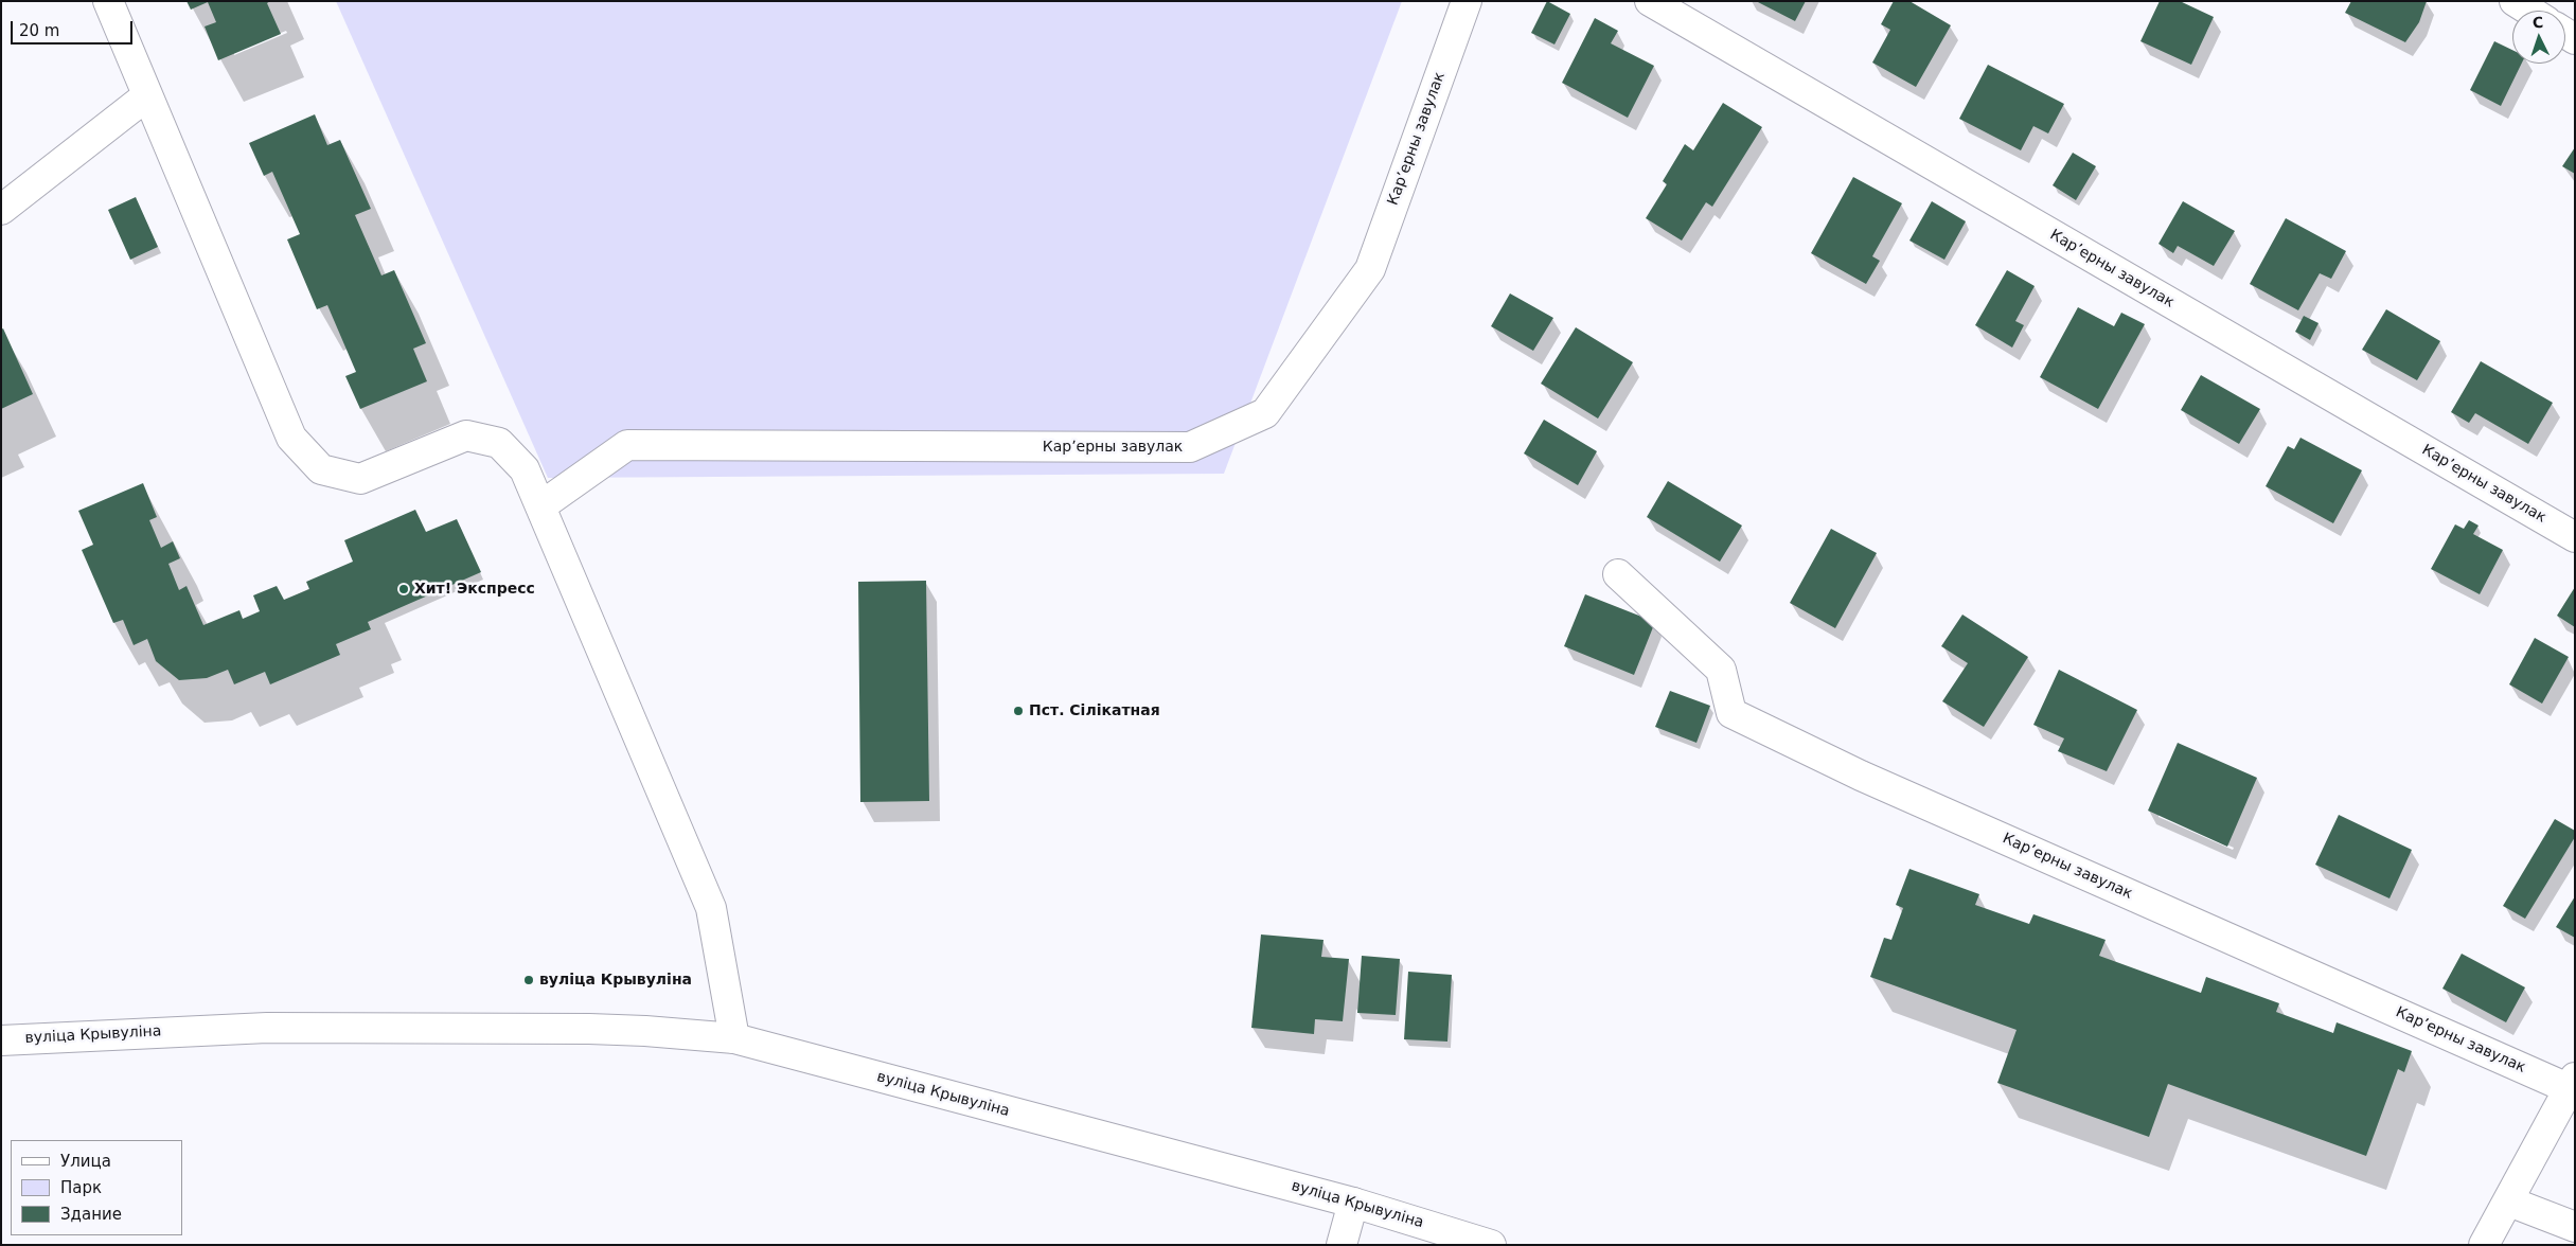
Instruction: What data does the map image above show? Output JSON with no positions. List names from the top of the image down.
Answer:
{
  "streets": {
    "street": ["Карʼерны завулак", "вуліца Крывуліна"]
  },
  "places": ["Хит! Экспресс", "Пст. Сілікатная", "вуліца Крывуліна"],
  "legend": ["Улица", "Парк", "Здание"],
  "scale_bar": "20 m",
  "north": "top"
}
